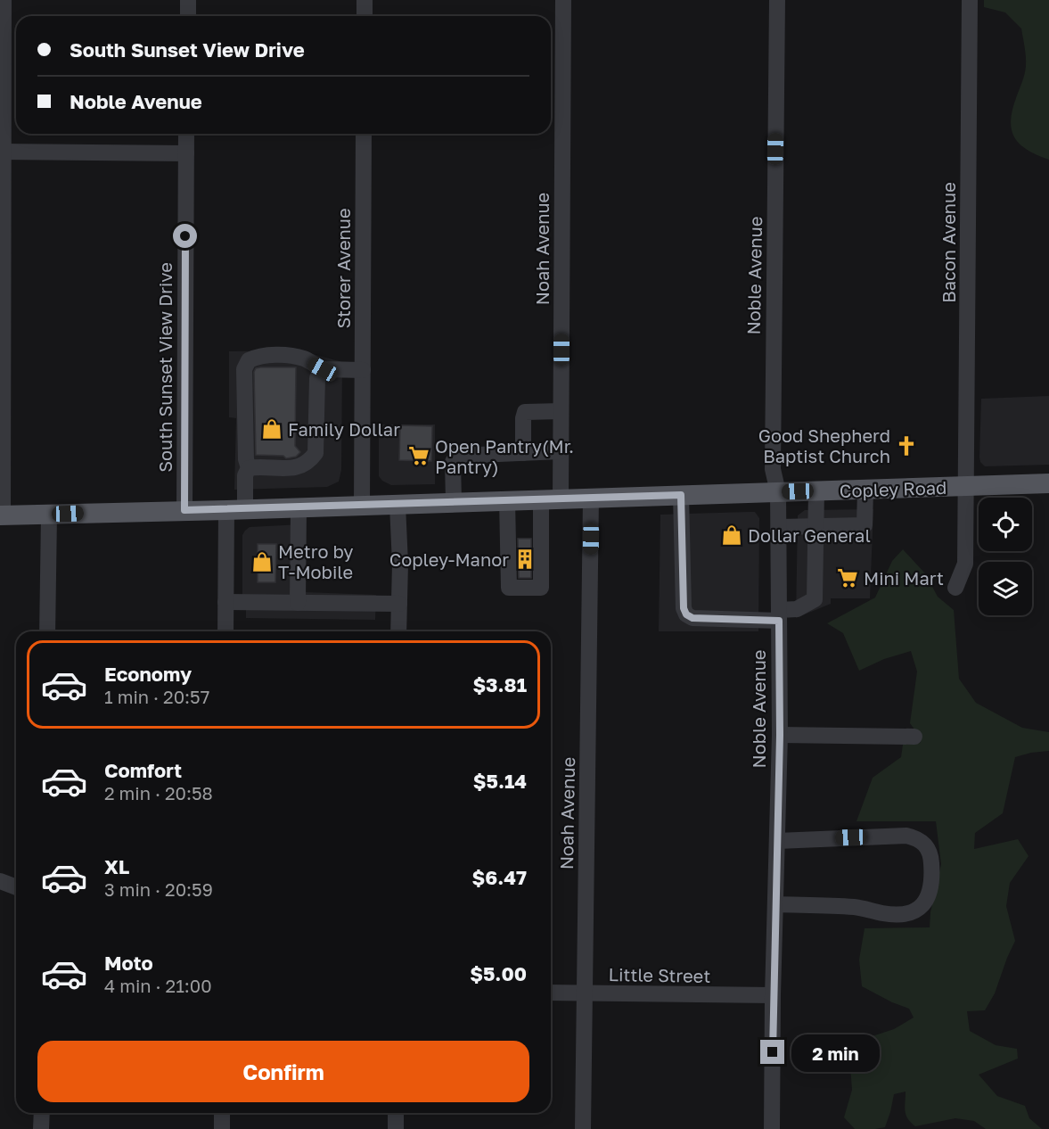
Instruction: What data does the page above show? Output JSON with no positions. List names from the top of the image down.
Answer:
{
  "streets": {
    "main road": ["Copley Road"],
    "street": [
      "Bacon Avenue",
      "Noah Avenue",
      "Storer Avenue",
      "Noble Avenue",
      "South Sunset View Drive",
      "Little Street"
    ]
  },
  "crossings": [
    ["Bacon Avenue", "Copley Road"],
    ["Noah Avenue", "Copley Road"],
    ["Noah Avenue", "Little Street"],
    ["Storer Avenue", "Copley Road"],
    ["Noble Avenue", "Copley Road"],
    ["Noble Avenue", "Little Street"],
    ["South Sunset View Drive", "Copley Road"]
  ],
  "places": {
    "shop": ["Family Dollar", "Dollar General", "Metro by T-Mobile"],
    "church": ["Good Shepherd Baptist Church"],
    "supermarket": ["Open Pantry(Mr. Pantry)", "Mini Mart"],
    "building": ["Copley-Manor"]
  },
  "page": {
    "banner": ["South Sunset View Drive", "Noble Avenue"],
    "list": [
      {
        "name": "Economy",
        "note": "1 min · 20:57",
        "value": "$3.81"
      },
      {
        "name": "Comfort",
        "note": "2 min · 20:58",
        "value": "$5.14"
      },
      {
        "name": "XL",
        "note": "3 min · 20:59",
        "value": "$6.47"
      },
      {
        "name": "Moto",
        "note": "4 min · 21:00",
        "value": "$5.00"
      }
    ],
    "buttons": "Confirm",
    "bubble": "2 min"
  }
}
